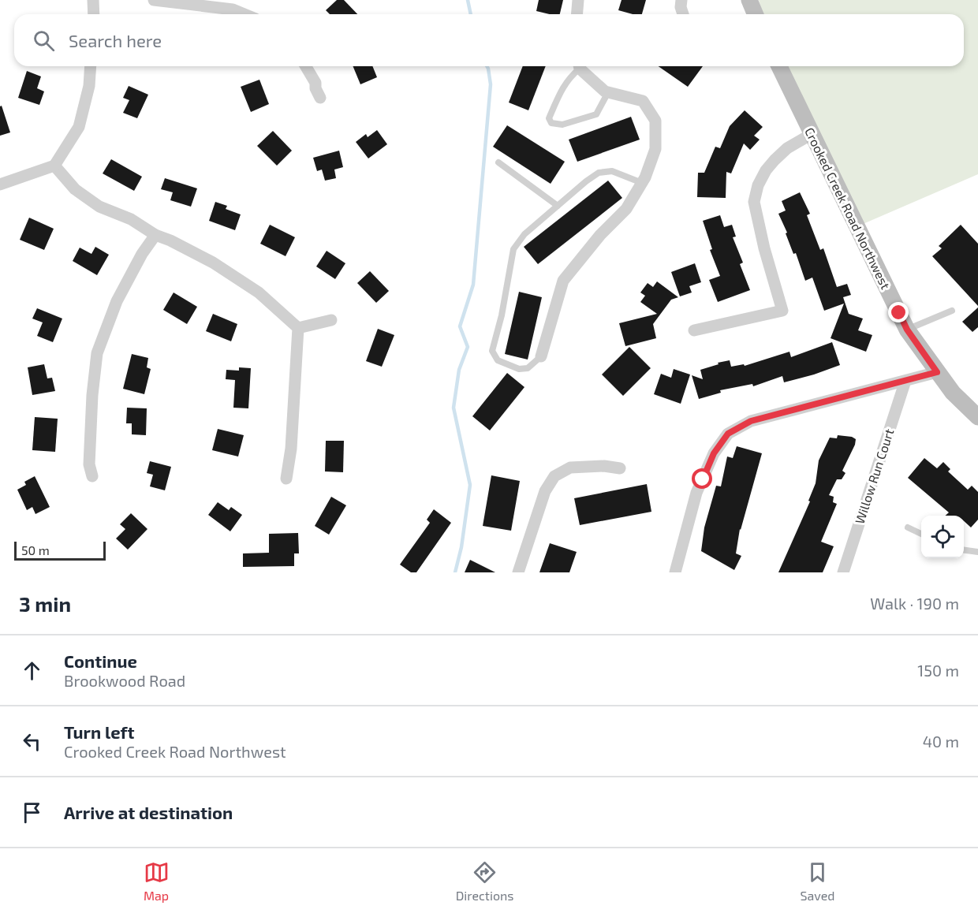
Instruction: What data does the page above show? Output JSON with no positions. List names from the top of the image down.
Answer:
{
  "streets": {
    "street": ["Crooked Creek Road Northwest", "Willow Run Court"]
  },
  "scale_bar": "50 m",
  "page": {
    "search": "Search here",
    "scale": "50 m",
    "heading": ["3 min", "Walk · 190 m"],
    "list": [
      ["Continue", "Brookwood Road", "150 m"],
      ["Turn left", "Crooked Creek Road Northwest", "40 m"],
      "Arrive at destination"
    ],
    "nav": ["Map", "Directions", "Saved"]
  }
}
